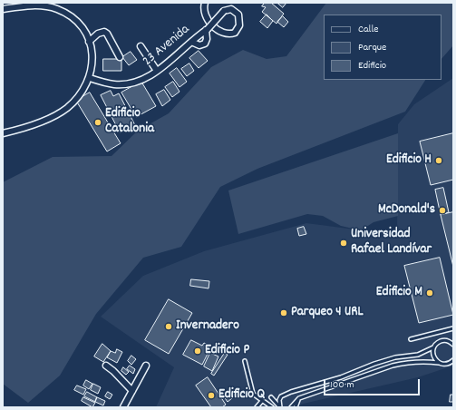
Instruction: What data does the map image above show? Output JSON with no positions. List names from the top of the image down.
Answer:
{
  "streets": {
    "street": ["23 Avenida"]
  },
  "places": [
    "Edificio Catalonia",
    "Edificio H",
    "McDonald's",
    "Universidad Rafael Landívar",
    "Edificio M",
    "Parqueo 4 URL",
    "Invernadero",
    "Edificio P",
    "Edificio Q"
  ],
  "legend": ["Calle", "Parque", "Edificio"],
  "scale_bar": "100 m"
}
